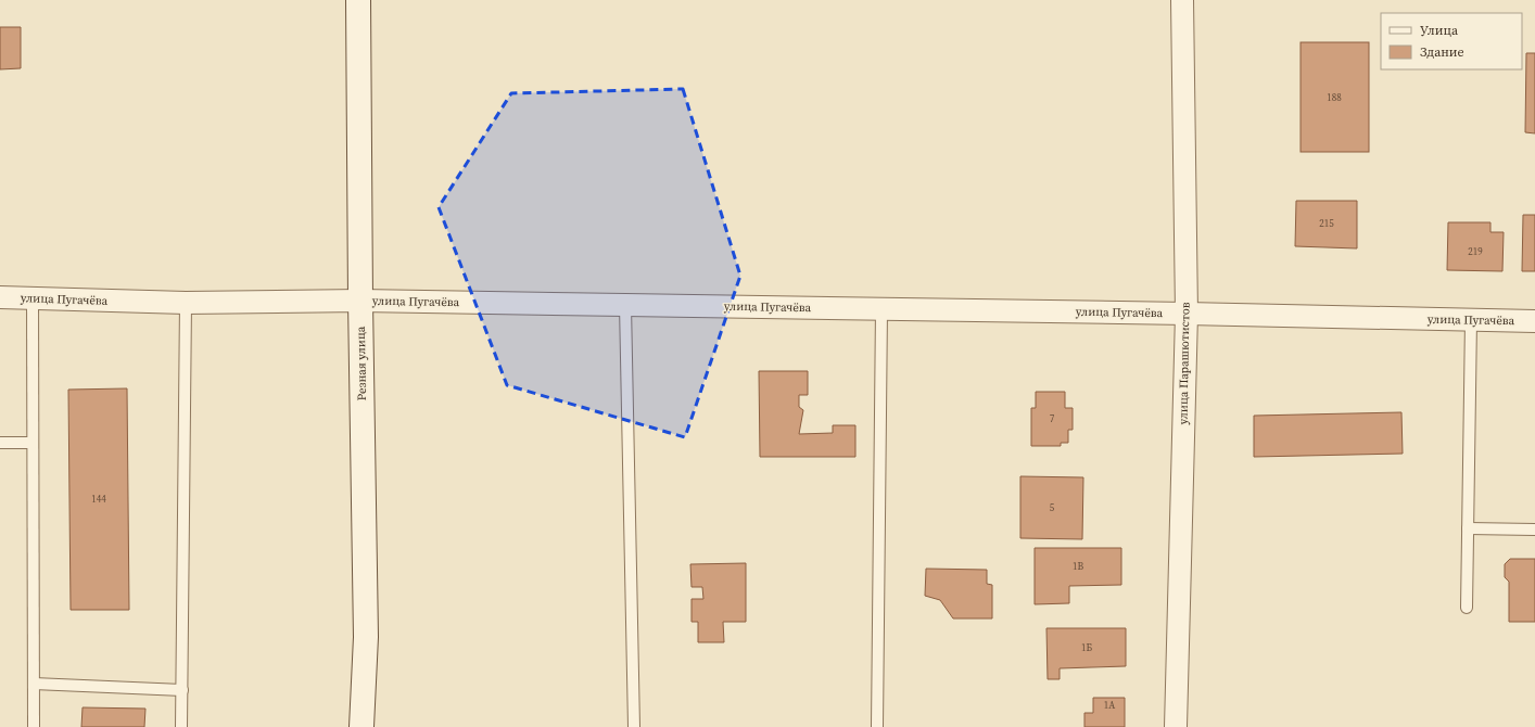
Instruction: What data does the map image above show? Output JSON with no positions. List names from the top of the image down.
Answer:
{
  "streets": {
    "street": ["улица Пугачёва", "Резная улица", "улица Парашютистов"]
  },
  "crossings": [
    ["улица Пугачёва", "Резная улица"],
    ["улица Пугачёва", "улица Парашютистов"]
  ],
  "house_numbers": [
    "188",
    "215",
    "219",
    "7",
    "144",
    "5",
    "1В",
    "1Б",
    "1А"
  ],
  "legend": ["Улица", "Здание"]
}
